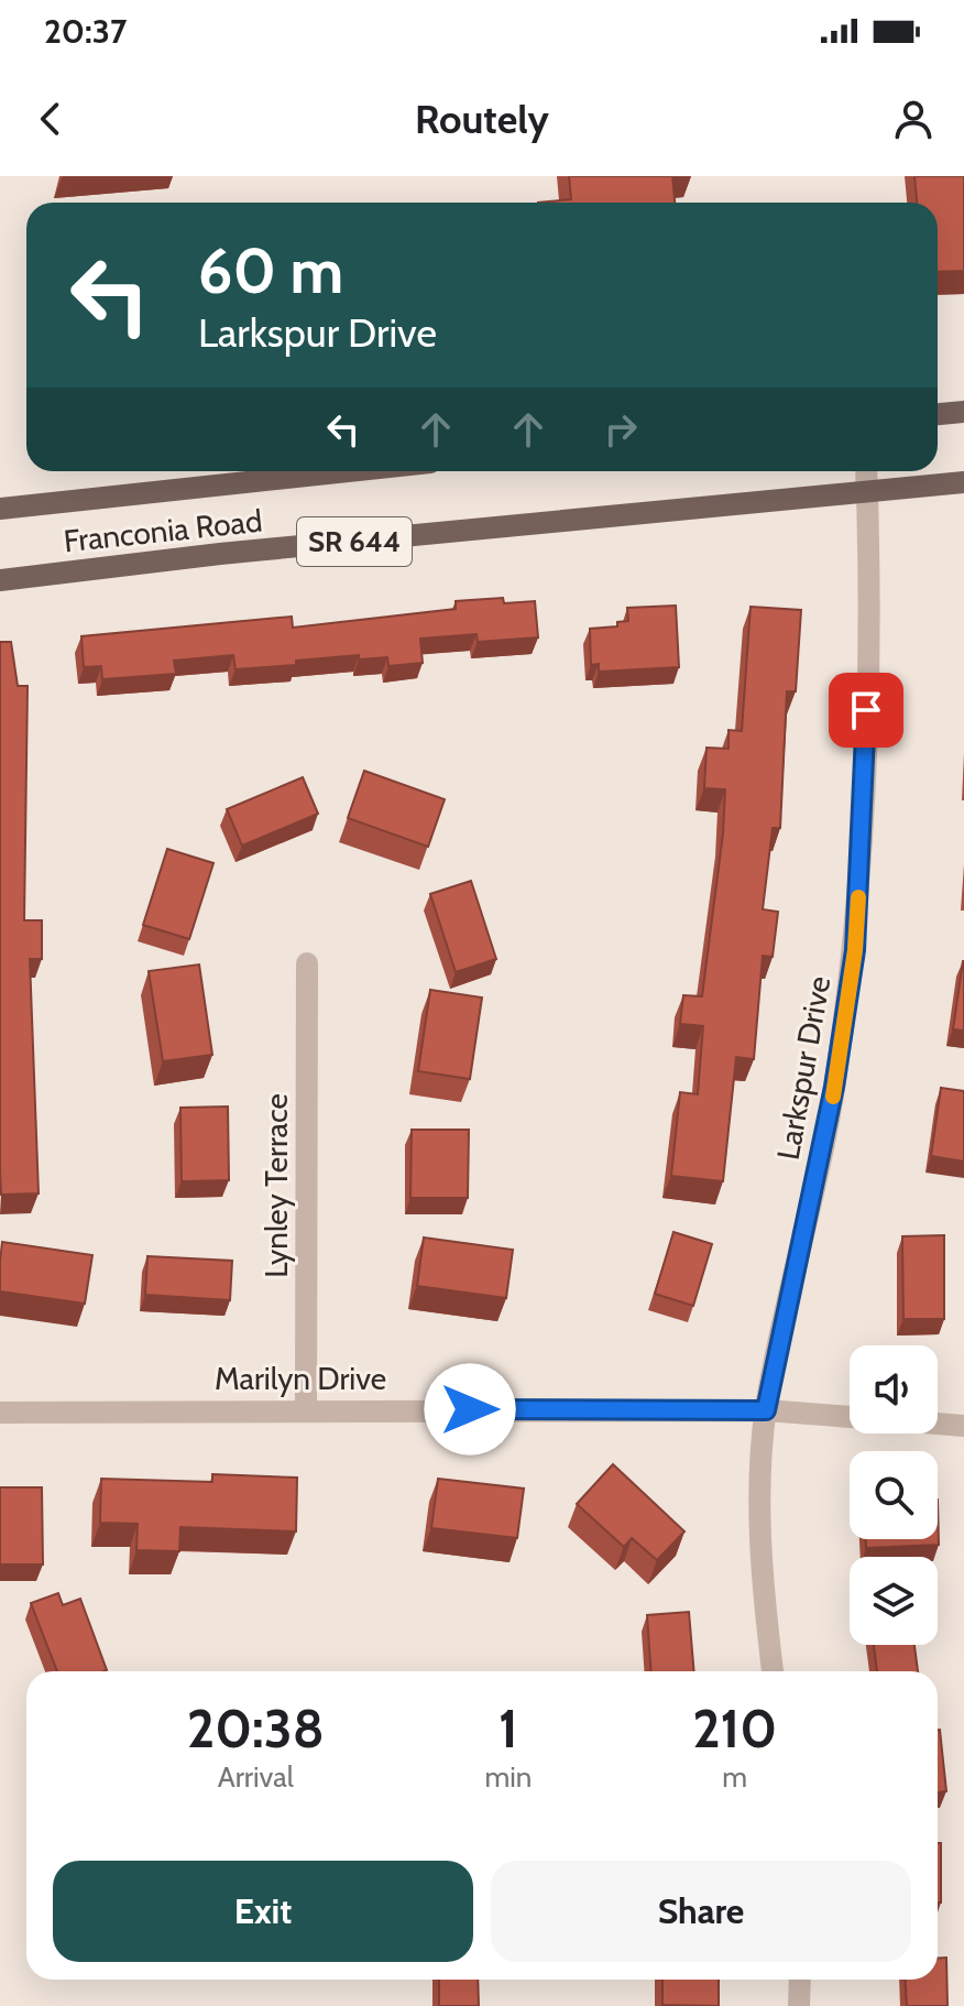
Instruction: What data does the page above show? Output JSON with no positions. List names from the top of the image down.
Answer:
{
  "streets": {
    "main road": ["Franconia Road", "SR 644"],
    "street": ["Larkspur Drive", "Lynley Terrace", "Marilyn Drive"]
  },
  "crossings": [
    ["Franconia Road", "Larkspur Drive"],
    ["Larkspur Drive", "Marilyn Drive"],
    ["Lynley Terrace", "Marilyn Drive"]
  ],
  "page": {
    "status": "20:37",
    "header": "Routely",
    "turn": ["60 m", "Larkspur Drive"],
    "eta": [
      "20:38",
      "Arrival",
      "1",
      "min",
      "210",
      "m"
    ],
    "buttons": ["Exit", "Share"]
  }
}
